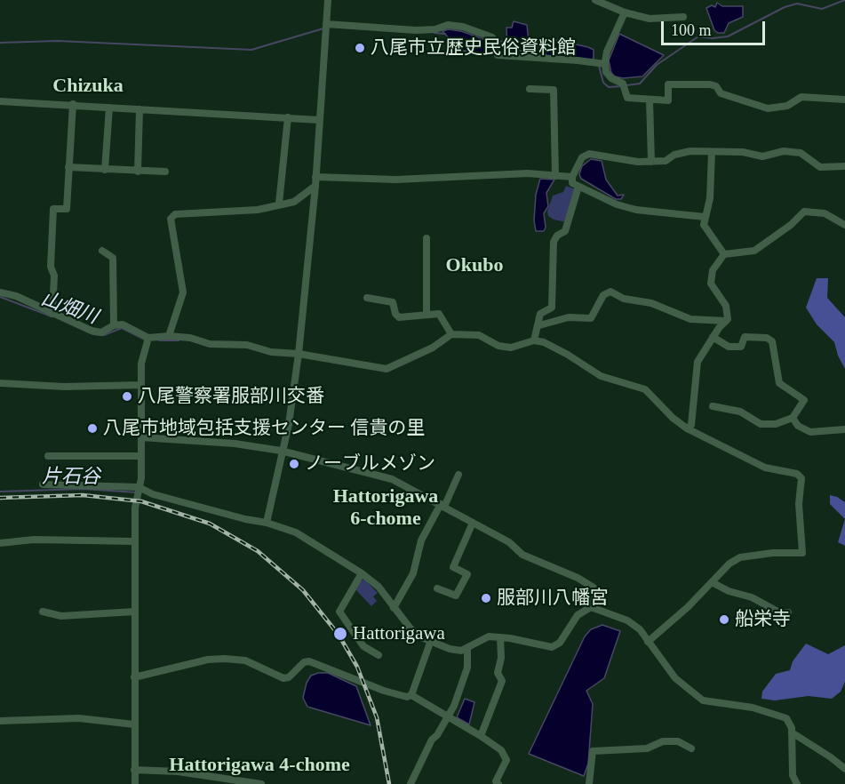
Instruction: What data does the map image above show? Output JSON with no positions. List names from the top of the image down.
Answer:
{
  "districts": [
    "Chizuka",
    "Okubo",
    "Hattorigawa 6-chome",
    "Hattorigawa 4-chome"
  ],
  "water": ["山畑川", "片石谷"],
  "places": [
    "八尾市立歴史民俗資料館",
    "八尾警察署服部川交番",
    "八尾市地域包括支援センター 信貴の里",
    "ノーブルメゾン",
    "服部川八幡宮",
    "船栄寺",
    "Hattorigawa"
  ],
  "scale_bar": "100 m"
}
